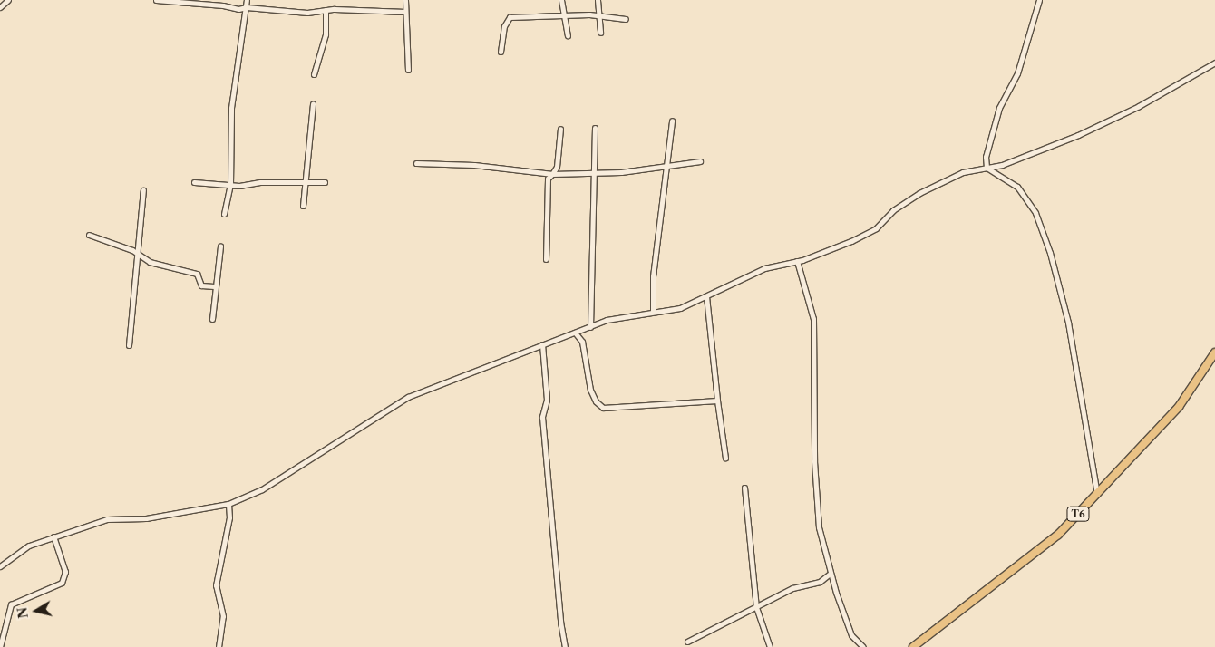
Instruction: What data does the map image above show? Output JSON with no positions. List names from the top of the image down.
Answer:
{
  "streets": {
    "highway": ["T6"]
  },
  "north": "left"
}
